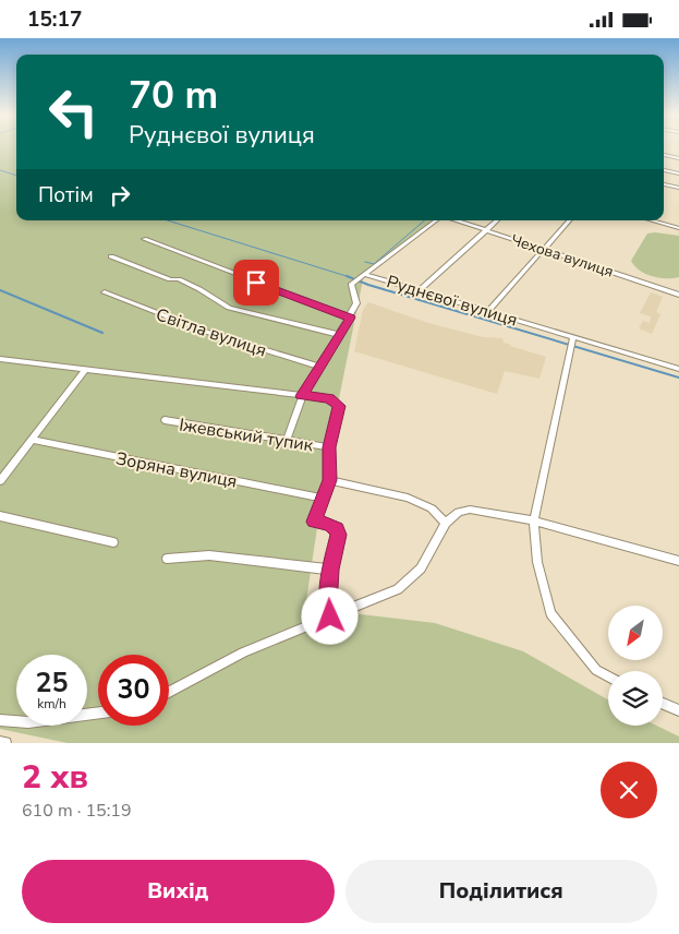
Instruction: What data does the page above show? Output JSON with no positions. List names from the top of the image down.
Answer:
{
  "streets": {
    "street": [
      "Чехова вулиця",
      "Руднєвої вулиця",
      "Світла вулиця",
      "Іжевський тупик",
      "Зоряна вулиця"
    ]
  },
  "north": "bottom left",
  "page": {
    "status": "15:17",
    "turn": ["70 m", "Руднєвої вулиця"],
    "then": "Потім",
    "speed": "25 km/h",
    "limit": "30",
    "heading": ["2 хв", "610 m · 15:19"],
    "buttons": ["Вихід", "Поділитися"]
  }
}
